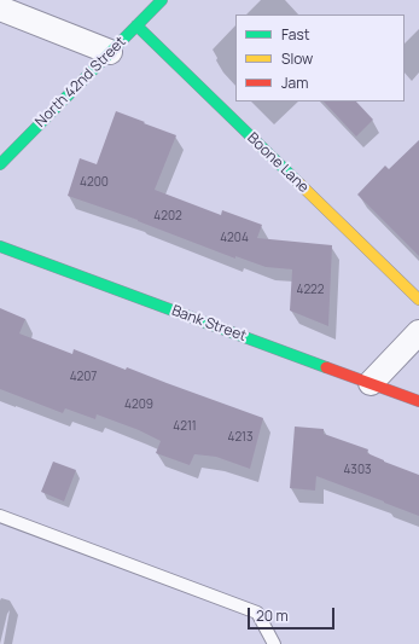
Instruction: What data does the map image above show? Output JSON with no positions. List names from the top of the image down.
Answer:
{
  "streets": {
    "street": ["North 42nd Street", "Boone Lane", "Bank Street"]
  },
  "crossings": [
    ["North 42nd Street", "Boone Lane"]
  ],
  "house_numbers": [
    "4200",
    "4202",
    "4204",
    "4222",
    "4207",
    "4209",
    "4211",
    "4213",
    "4303"
  ],
  "legend": ["Fast", "Slow", "Jam"],
  "scale_bar": "20 m"
}
